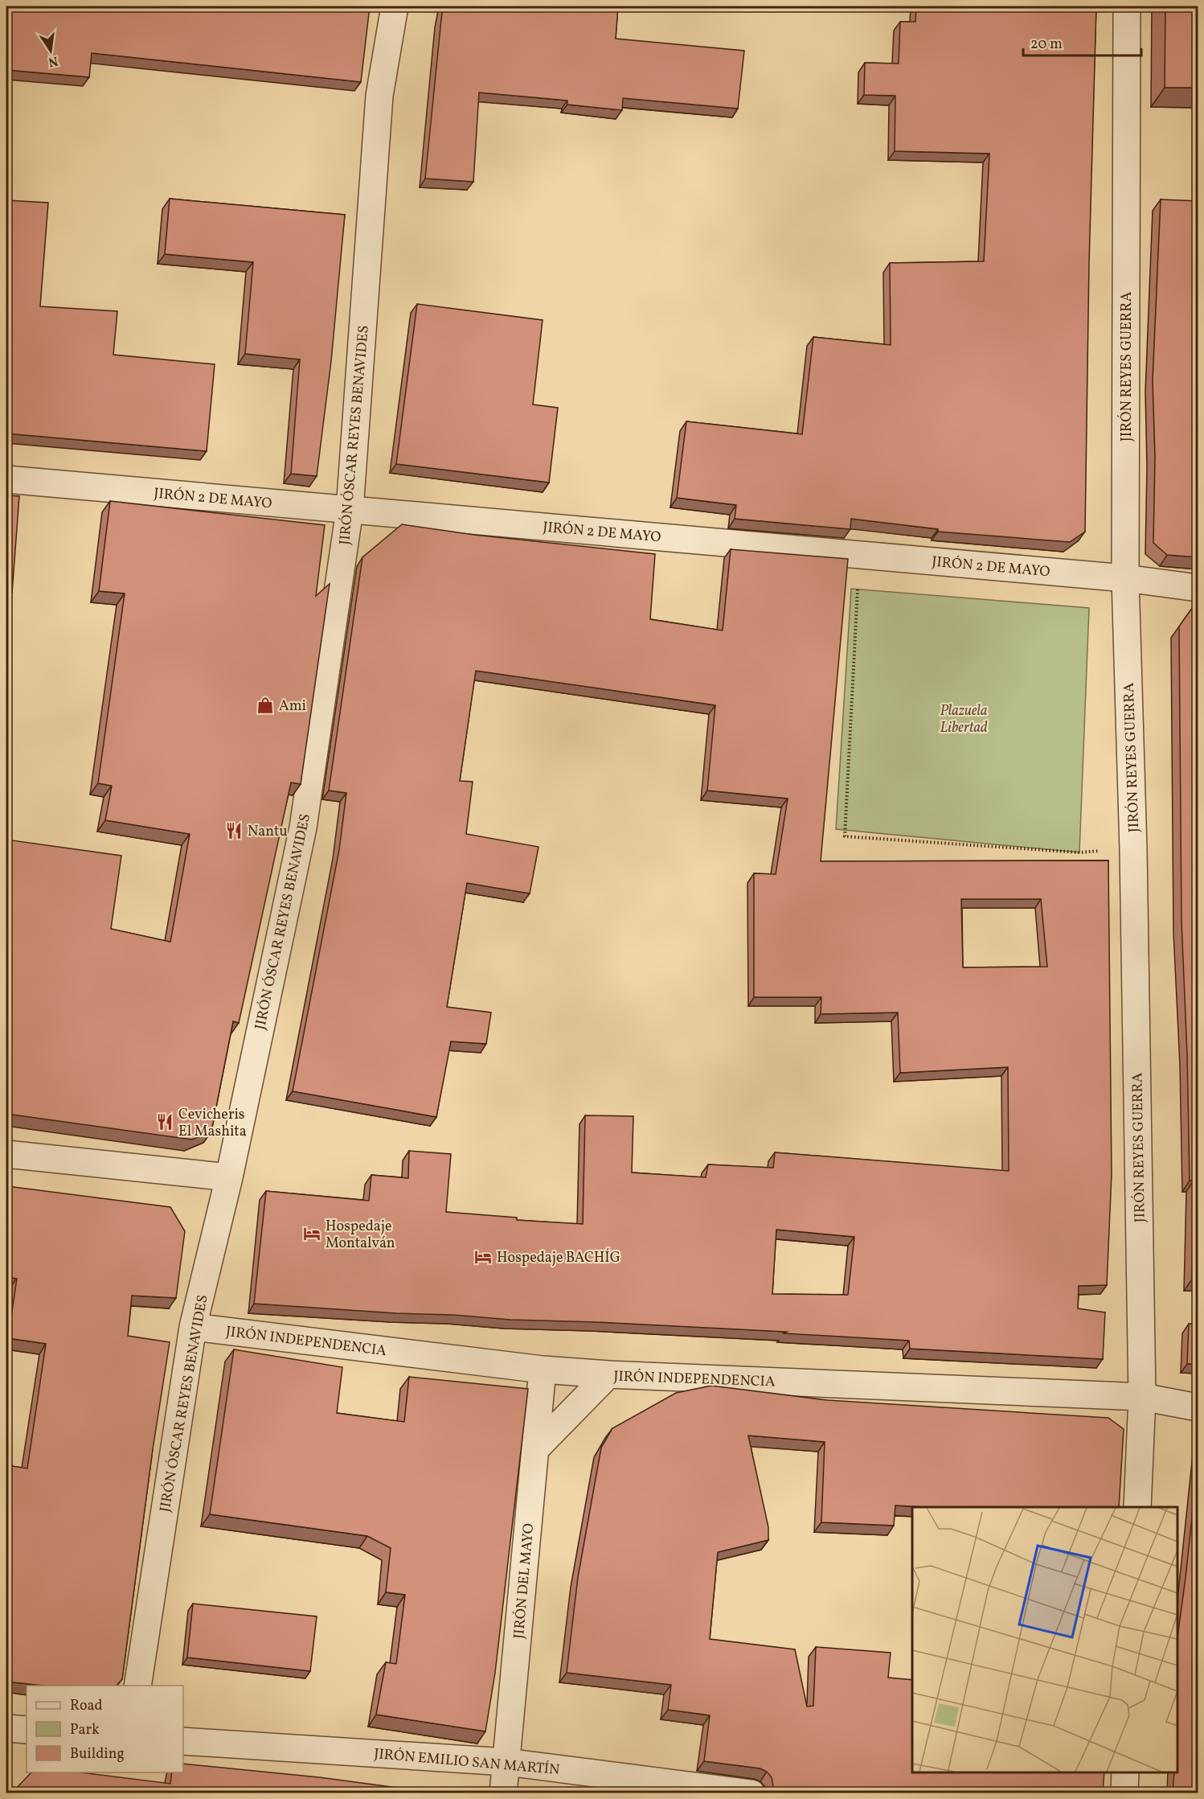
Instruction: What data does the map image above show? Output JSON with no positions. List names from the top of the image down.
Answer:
{
  "streets": {
    "street": [
      "JIRÓN REYES GUERRA",
      "JIRÓN ÓSCAR REYES BENAVIDES",
      "JIRÓN 2 DE MAYO",
      "JIRÓN INDEPENDENCIA",
      "JIRÓN DEL MAYO",
      "JIRÓN EMILIO SAN MARTÍN"
    ]
  },
  "crossings": [
    ["JIRÓN REYES GUERRA", "JIRÓN 2 DE MAYO"],
    ["JIRÓN REYES GUERRA", "JIRÓN INDEPENDENCIA"],
    ["JIRÓN ÓSCAR REYES BENAVIDES", "JIRÓN 2 DE MAYO"],
    ["JIRÓN ÓSCAR REYES BENAVIDES", "JIRÓN INDEPENDENCIA"],
    ["JIRÓN INDEPENDENCIA", "JIRÓN DEL MAYO"],
    ["JIRÓN DEL MAYO", "JIRÓN EMILIO SAN MARTÍN"]
  ],
  "parks": ["Plazuela Libertad"],
  "places": {
    "shop": ["Ami"],
    "restaurant": ["Nantu", "Cevicheris El Mashita"],
    "hotel": ["Hospedaje Montalván", "Hospedaje BACHÍG"]
  },
  "legend": ["Road", "Park", "Building"],
  "scale_bar": "20 m",
  "north": "bottom"
}
